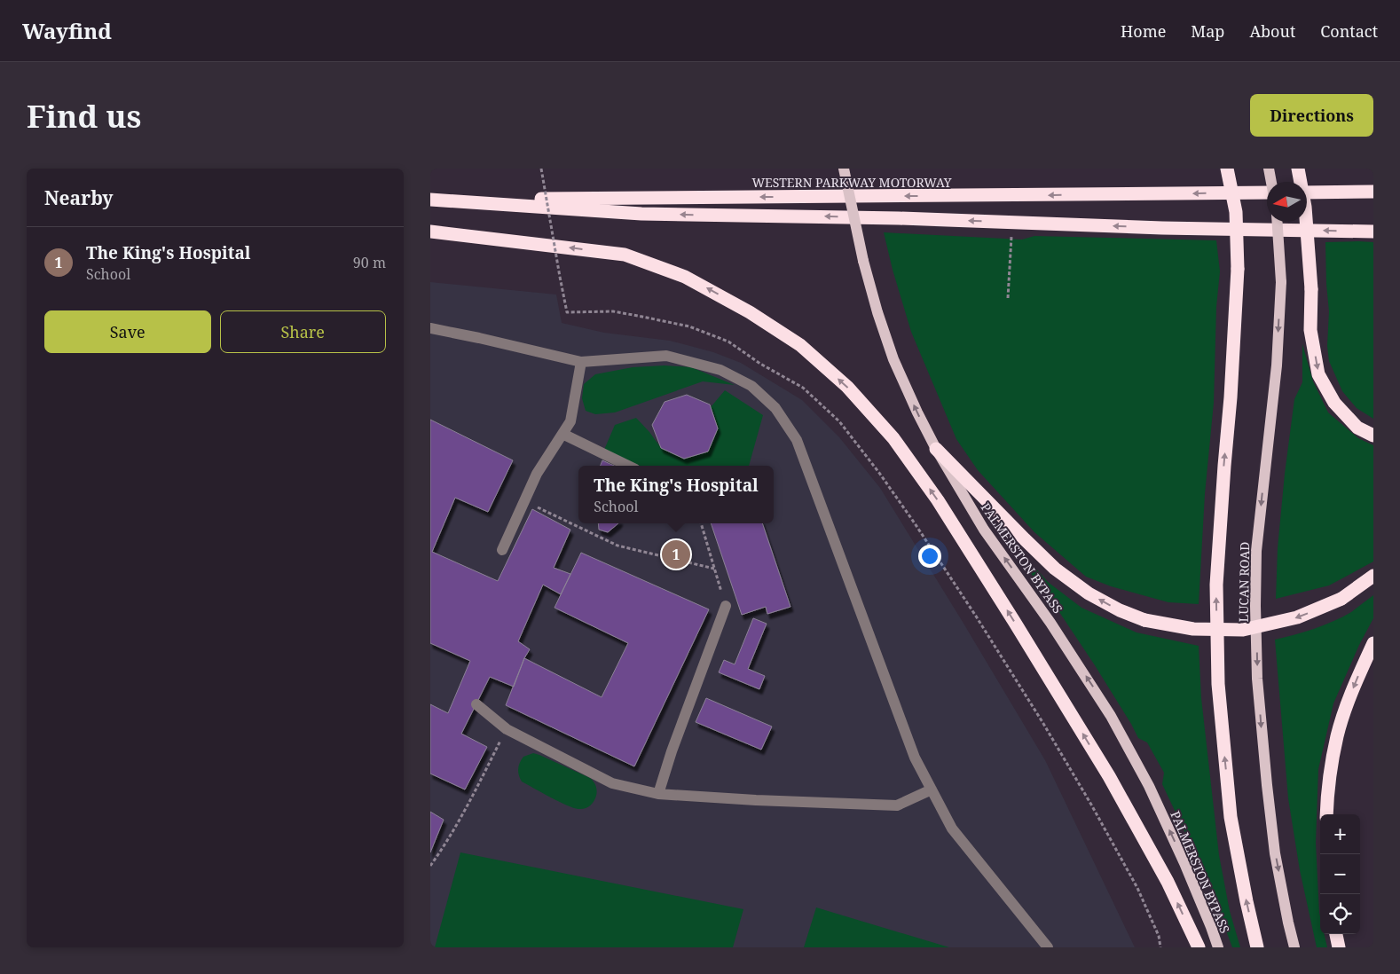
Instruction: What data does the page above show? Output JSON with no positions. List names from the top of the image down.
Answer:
{
  "streets": {
    "highway": ["WESTERN PARKWAY MOTORWAY"],
    "main road": ["PALMERSTON BYPASS", "LUCAN ROAD"]
  },
  "one_way": ["PALMERSTON BYPASS", "LUCAN ROAD"],
  "north": "left",
  "page": {
    "header": "Wayfind",
    "nav": [
      "Home",
      "Map",
      "About",
      "Contact"
    ],
    "buttons": [
      "Directions",
      ["Save", "Share"]
    ],
    "title": "Find us",
    "heading": "Nearby",
    "list": [
      {
        "mark": "1",
        "name": "The King's Hospital",
        "note": "School",
        "value": "90 m"
      }
    ],
    "popup": ["The King's Hospital", "School"],
    "pins": "1",
    "map_buttons": ["+", "−"]
  }
}
